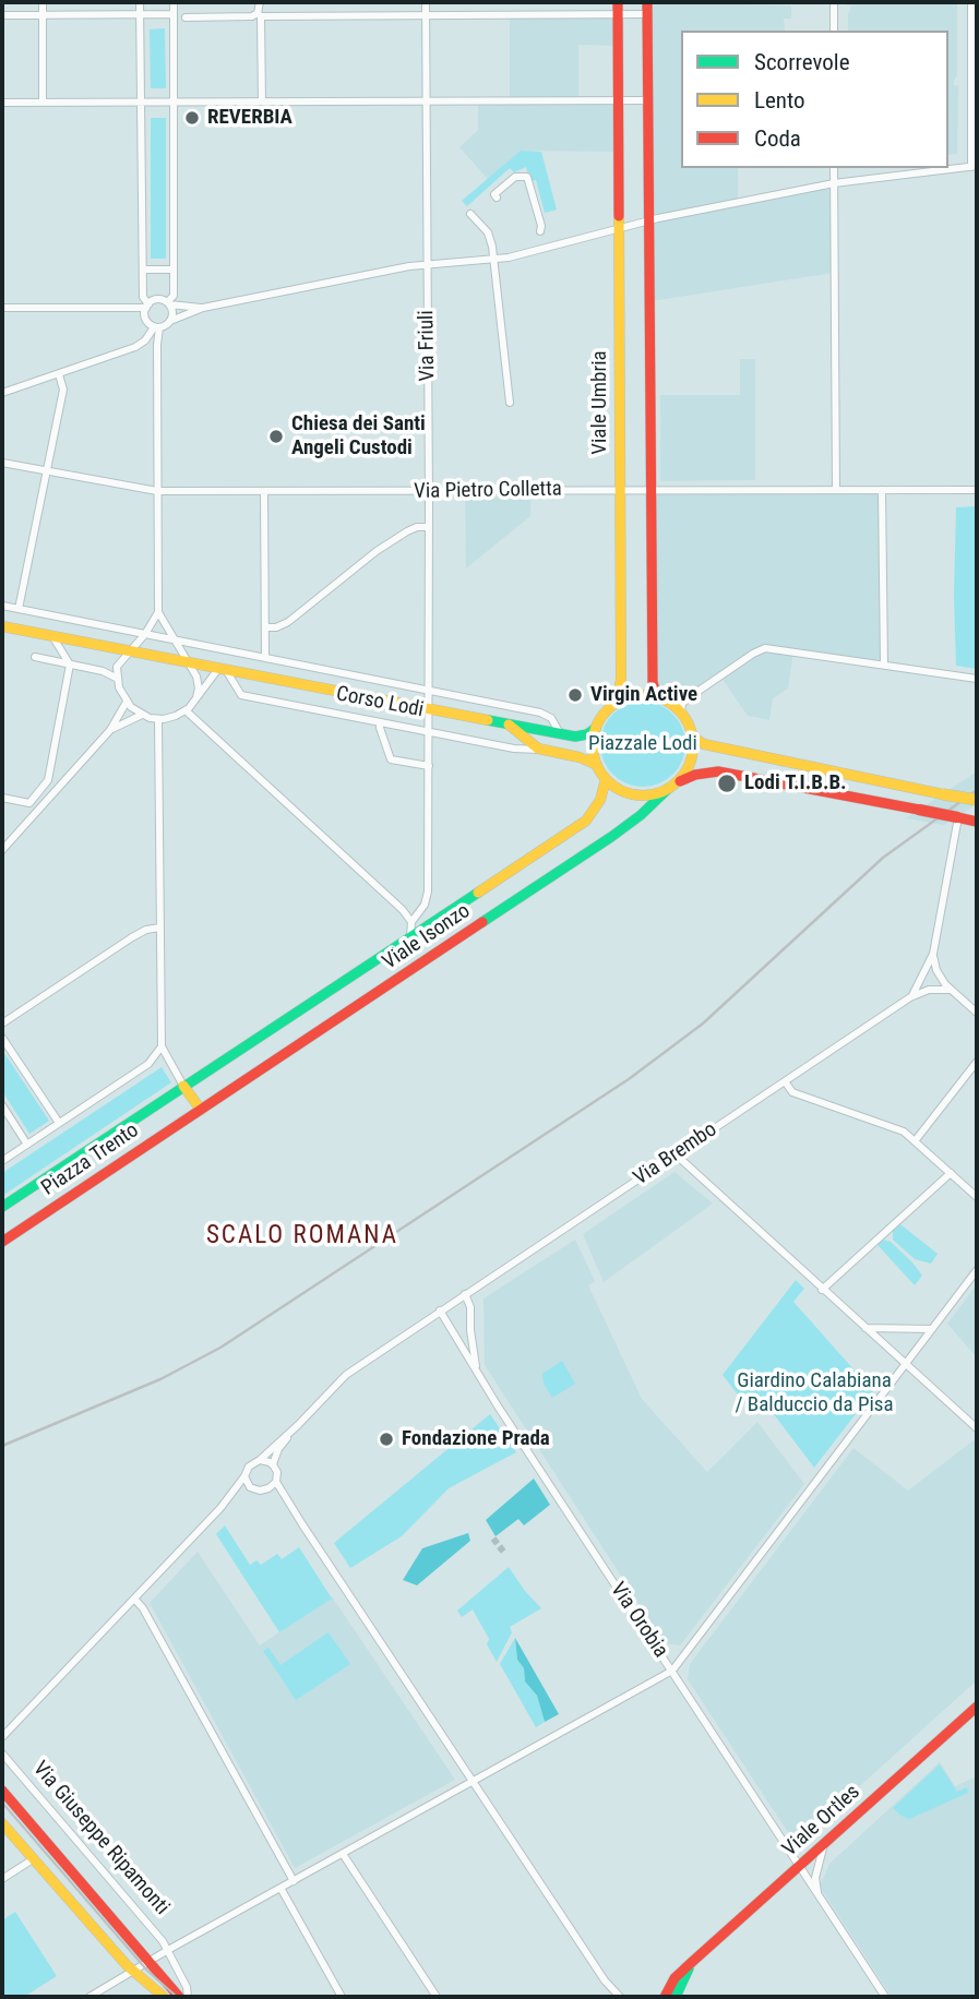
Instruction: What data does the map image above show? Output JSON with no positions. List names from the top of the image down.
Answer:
{
  "streets": {
    "main road": [
      "Viale Umbria",
      "Corso Lodi",
      "Viale Isonzo",
      "Piazza Trento",
      "Viale Ortles",
      "Via Giuseppe Ripamonti"
    ],
    "street": [
      "Via Friuli",
      "Via Pietro Colletta",
      "Via Brembo",
      "Via Orobia"
    ]
  },
  "crossings": [
    ["Via Friuli", "Via Pietro Colletta"],
    ["Via Friuli", "Corso Lodi"],
    ["Viale Umbria", "Via Pietro Colletta"],
    ["Viale Umbria", "Corso Lodi"],
    ["Viale Umbria", "Viale Isonzo"],
    ["Corso Lodi", "Viale Isonzo"],
    ["Viale Isonzo", "Piazza Trento"],
    ["Via Brembo", "Via Orobia"],
    ["Via Orobia", "Viale Ortles"]
  ],
  "districts": ["SCALO ROMANA"],
  "parks": ["Piazzale Lodi", "Giardino Calabiana / Balduccio da Pisa"],
  "places": [
    "REVERBIA",
    "Chiesa dei Santi Angeli Custodi",
    "Virgin Active",
    "Lodi T.I.B.B.",
    "Fondazione Prada"
  ],
  "legend": ["Scorrevole", "Lento", "Coda"]
}
